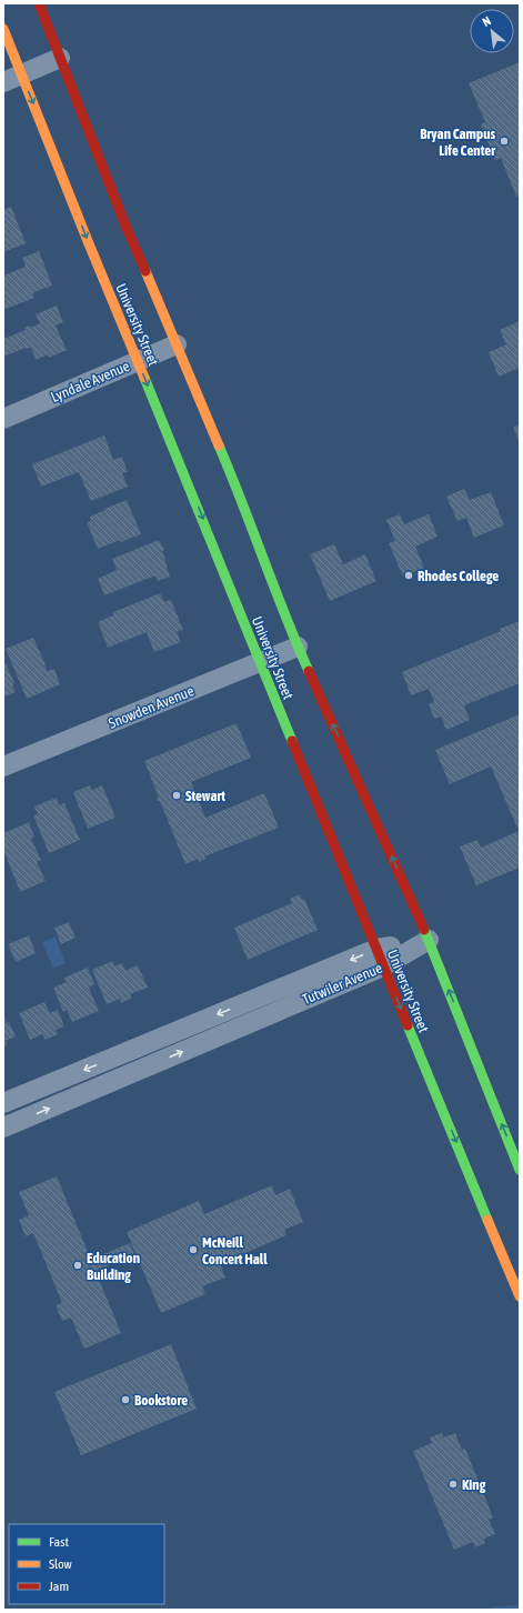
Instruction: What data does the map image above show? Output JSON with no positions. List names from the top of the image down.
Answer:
{
  "streets": {
    "main road": ["University Street"],
    "street": ["Lyndale Avenue", "Snowden Avenue", "Tutwiler Avenue"]
  },
  "crossings": [
    ["University Street", "Lyndale Avenue"],
    ["University Street", "Snowden Avenue"],
    ["University Street", "Tutwiler Avenue"]
  ],
  "places": [
    "Bryan Campus Life Center",
    "Rhodes College",
    "Stewart",
    "McNeill Concert Hall",
    "Education Building",
    "Bookstore",
    "King"
  ],
  "legend": ["Fast", "Slow", "Jam"],
  "north": "top left"
}
